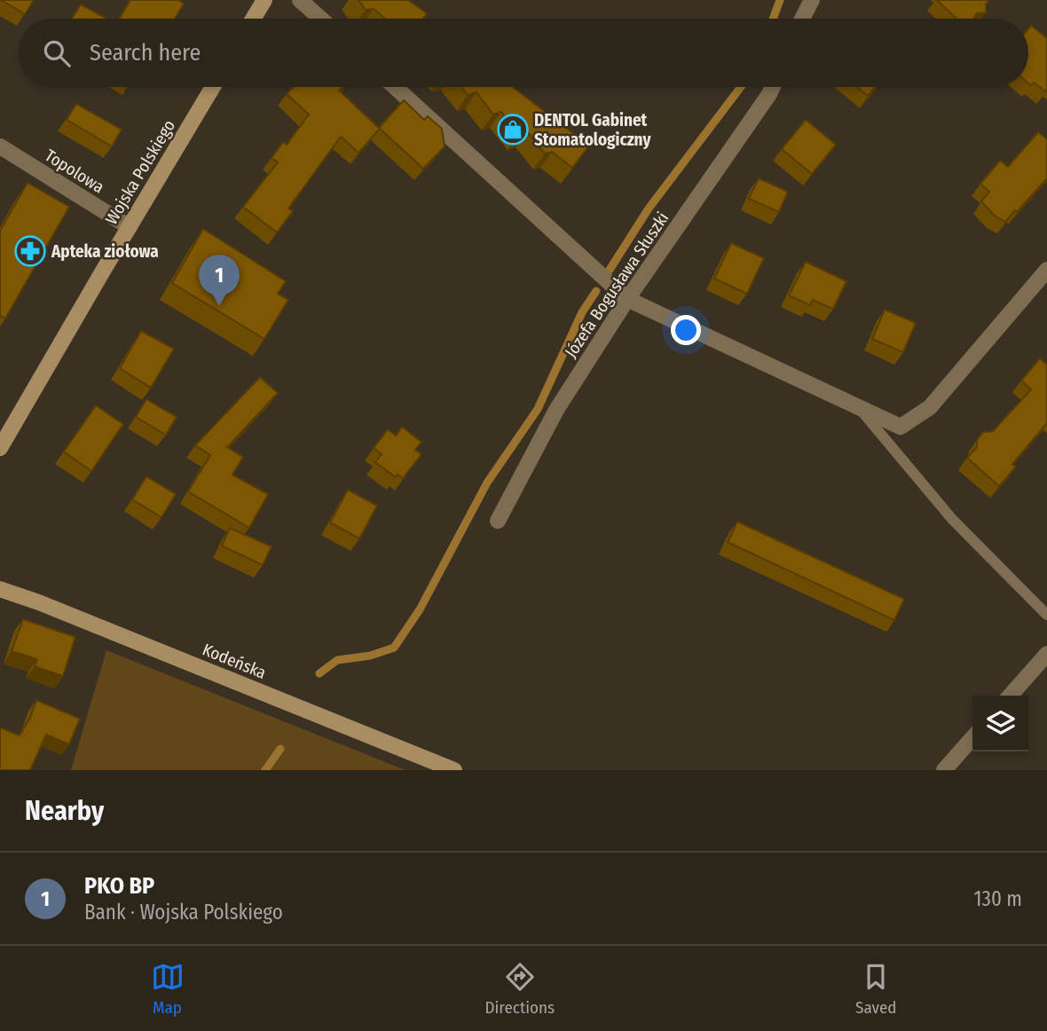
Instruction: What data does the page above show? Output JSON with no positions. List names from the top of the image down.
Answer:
{
  "streets": {
    "main road": ["Wojska Polskiego", "Kodeńska"],
    "street": ["Topolowa", "Józefa Bogusława Słuszki"]
  },
  "crossings": [
    ["Topolowa", "Wojska Polskiego"]
  ],
  "places": {
    "shop": ["DENTOL Gabinet Stomatologiczny"],
    "pharmacy": ["Apteka ziołowa"]
  },
  "page": {
    "search": "Search here",
    "pins": "1",
    "heading": "Nearby",
    "list": [
      {
        "mark": "1",
        "name": "PKO BP",
        "note": "Bank · Wojska Polskiego",
        "value": "130 m"
      }
    ],
    "nav": ["Map", "Directions", "Saved"]
  }
}
